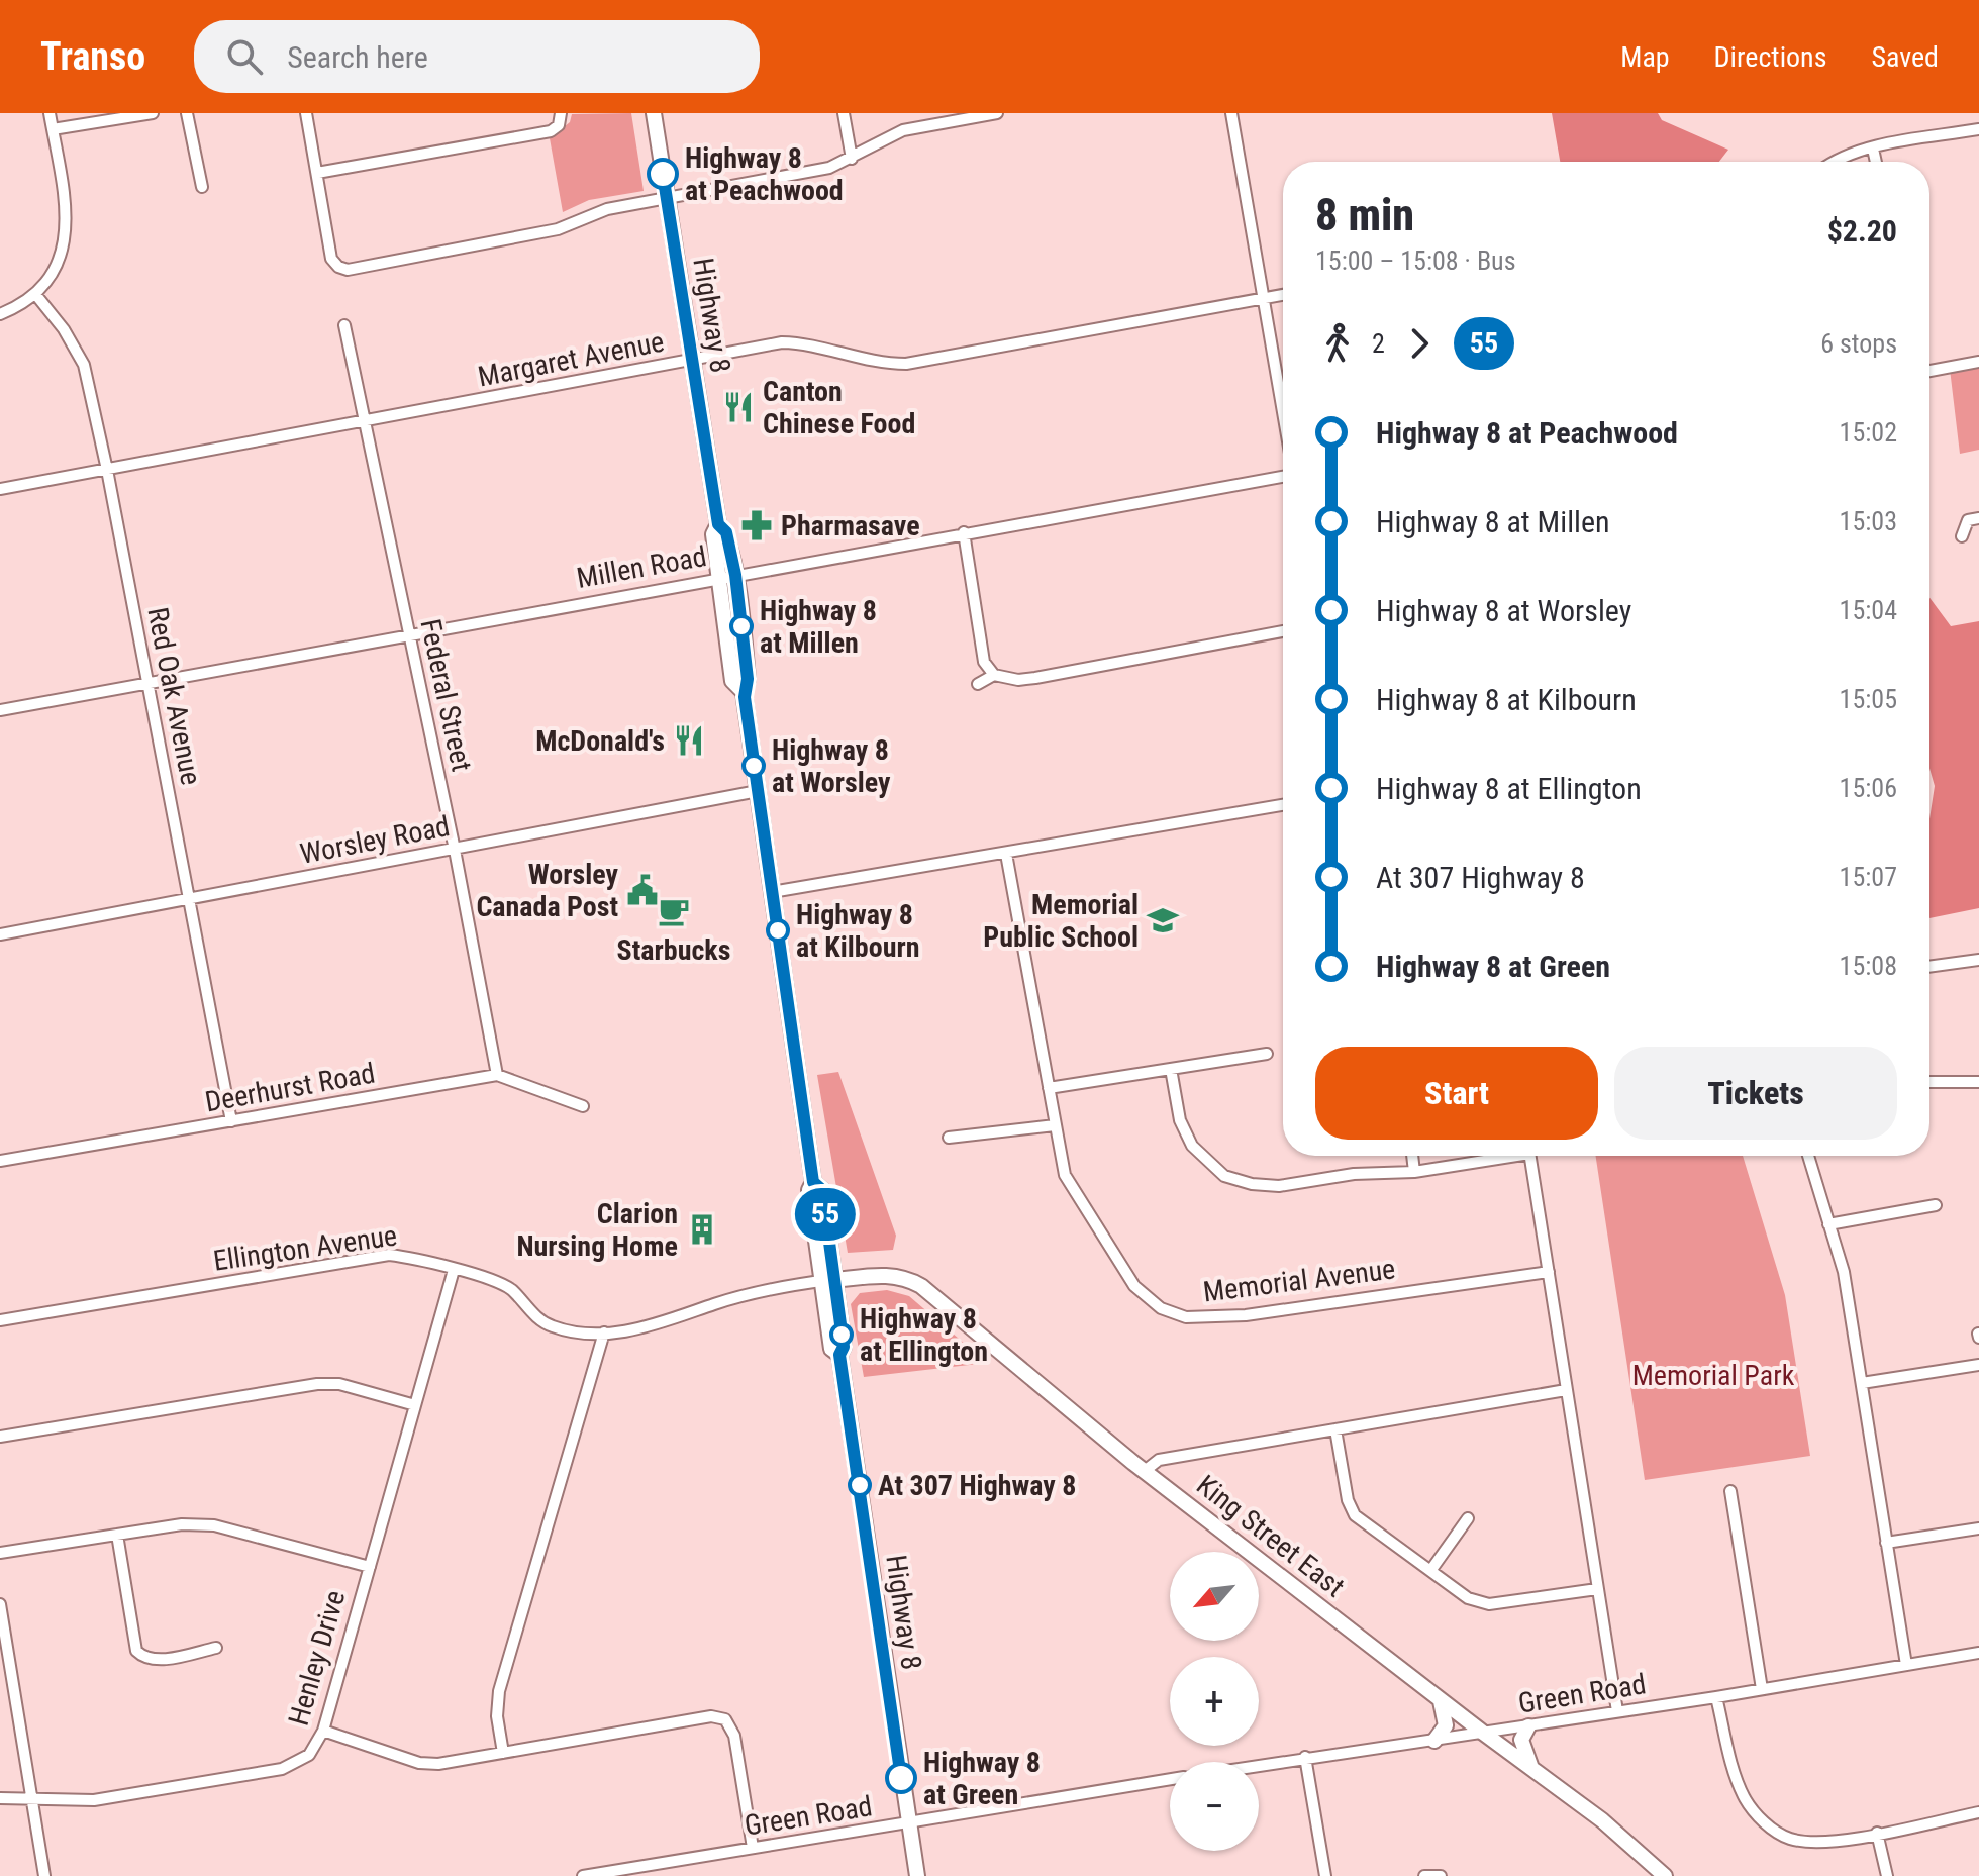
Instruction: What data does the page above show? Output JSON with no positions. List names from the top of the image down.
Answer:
{
  "streets": {
    "main road": ["Highway 8", "King Street East"],
    "street": [
      "Margaret Avenue",
      "Millen Road",
      "Federal Street",
      "Red Oak Avenue",
      "Worsley Road",
      "Deerhurst Road",
      "Ellington Avenue",
      "Memorial Avenue",
      "Henley Drive",
      "Green Road"
    ]
  },
  "crossings": [
    ["Highway 8", "Margaret Avenue"],
    ["Highway 8", "Millen Road"],
    ["Highway 8", "Worsley Road"],
    ["Highway 8", "Ellington Avenue"],
    ["Highway 8", "King Street East"],
    ["Highway 8", "Green Road"],
    ["Margaret Avenue", "Federal Street"],
    ["Margaret Avenue", "Red Oak Avenue"],
    ["Millen Road", "Federal Street"],
    ["Millen Road", "Red Oak Avenue"],
    ["Federal Street", "Worsley Road"],
    ["Federal Street", "Deerhurst Road"],
    ["Red Oak Avenue", "Worsley Road"],
    ["Red Oak Avenue", "Deerhurst Road"],
    ["Ellington Avenue", "King Street East"],
    ["Ellington Avenue", "Henley Drive"],
    ["King Street East", "Green Road"]
  ],
  "parks": ["Memorial Park"],
  "places": {
    "other": [
      "Highway 8 at Peachwood",
      "Highway 8 at Millen",
      "Highway 8 at Worsley",
      "Highway 8 at Kilbourn",
      "Highway 8 at Ellington",
      "At 307 Highway 8",
      "Highway 8 at Green"
    ],
    "restaurant": ["Canton Chinese Food", "McDonald's"],
    "pharmacy": ["Pharmasave"],
    "public building": ["Worsley Canada Post"],
    "cafe": ["Starbucks"],
    "school or university": ["Memorial Public School"],
    "building": ["Clarion Nursing Home"]
  },
  "lines": ["bus line 55"],
  "north": "bottom left",
  "page": {
    "header": "Transo",
    "search": "Search here",
    "nav": ["Map", "Directions", "Saved"],
    "on_map": "55",
    "heading": ["8 min", "15:00 – 15:08 · Bus", "$2.20"],
    "legs": ["2", "55", "6 stops"],
    "list": [
      {
        "name": "Highway 8 at Peachwood",
        "value": "15:02"
      },
      {
        "name": "Highway 8 at Millen",
        "value": "15:03"
      },
      {
        "name": "Highway 8 at Worsley",
        "value": "15:04"
      },
      {
        "name": "Highway 8 at Kilbourn",
        "value": "15:05"
      },
      {
        "name": "Highway 8 at Ellington",
        "value": "15:06"
      },
      {
        "name": "At 307 Highway 8",
        "value": "15:07"
      },
      {
        "name": "Highway 8 at Green",
        "value": "15:08"
      }
    ],
    "buttons": ["Start", "Tickets"],
    "map_buttons": ["+", "−"]
  }
}
